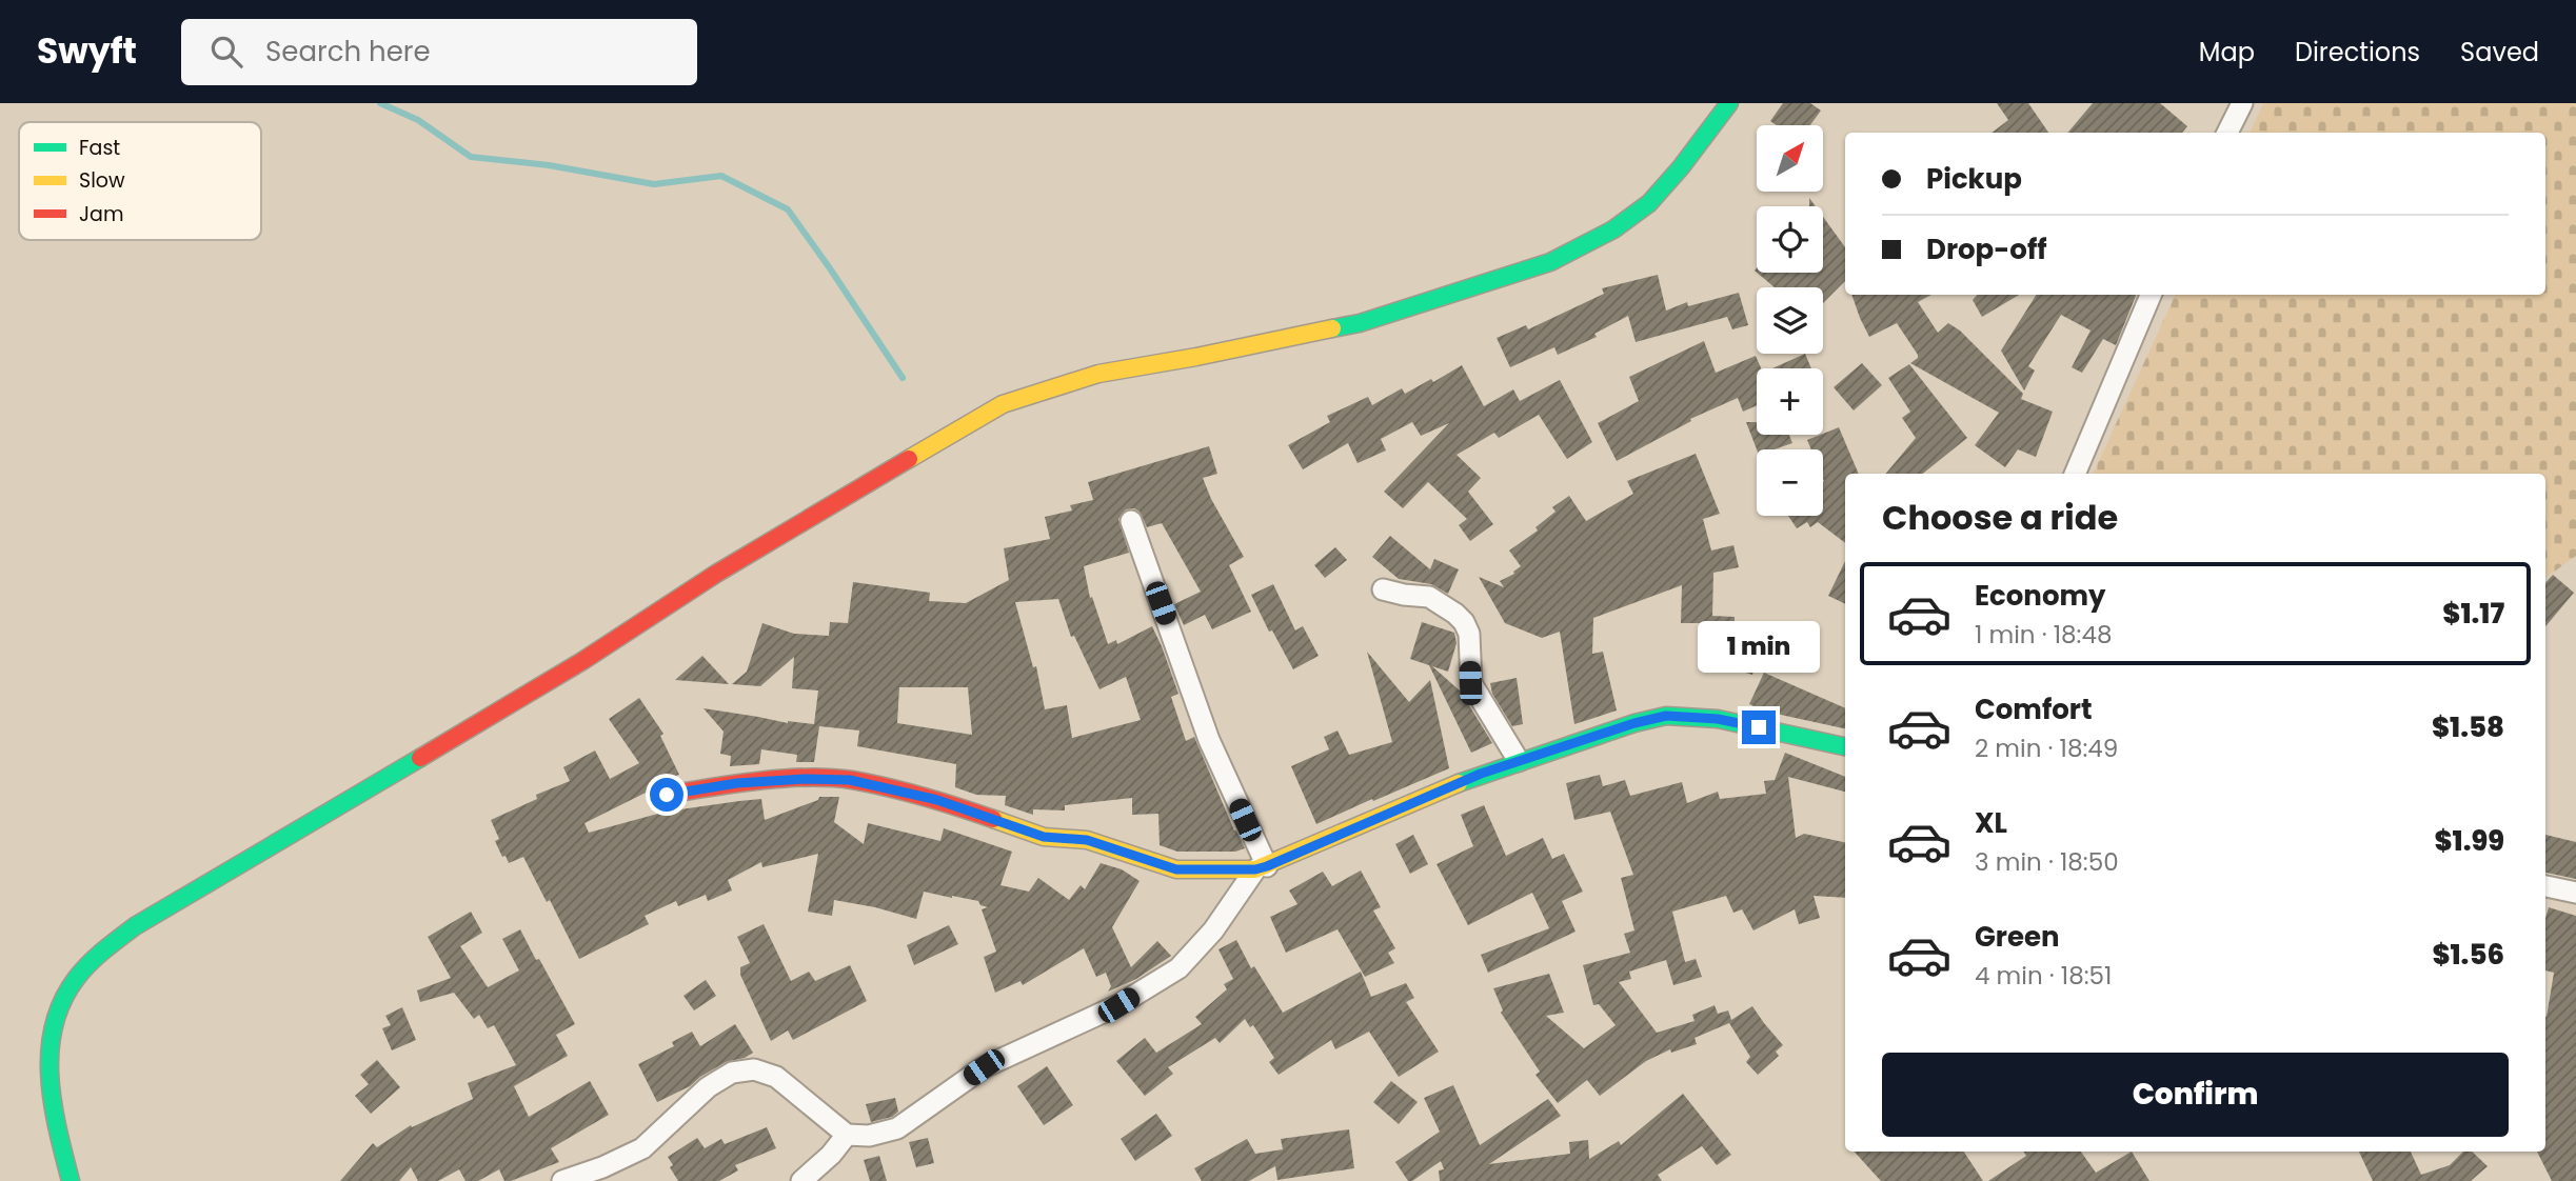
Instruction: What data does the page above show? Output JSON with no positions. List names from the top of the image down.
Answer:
{
  "legend": ["Fast", "Slow", "Jam"],
  "north": "top right",
  "page": {
    "header": "Swyft",
    "search": "Search here",
    "nav": ["Map", "Directions", "Saved"],
    "map_buttons": ["+", "−"],
    "banner": ["Pickup", "Drop-off"],
    "heading": "Choose a ride",
    "list": [
      {
        "name": "Economy",
        "note": "1 min · 18:48",
        "value": "$1.17"
      },
      {
        "name": "Comfort",
        "note": "2 min · 18:49",
        "value": "$1.58"
      },
      {
        "name": "XL",
        "note": "3 min · 18:50",
        "value": "$1.99"
      },
      {
        "name": "Green",
        "note": "4 min · 18:51",
        "value": "$1.56"
      }
    ],
    "bubble": "1 min",
    "buttons": "Confirm"
  }
}
